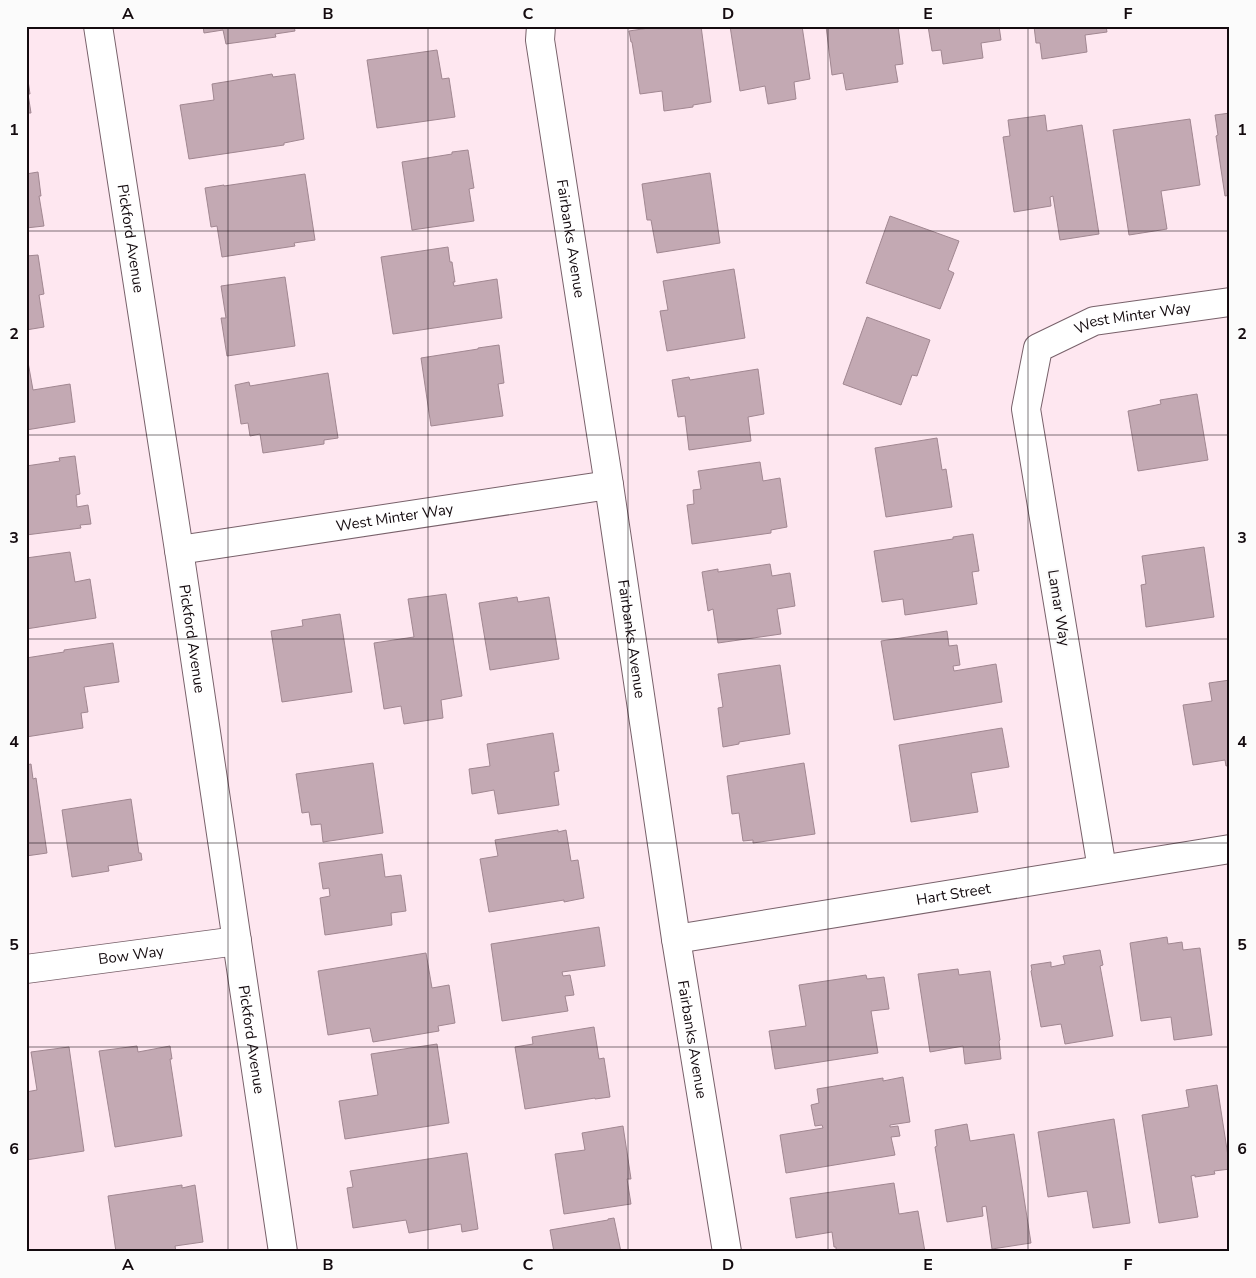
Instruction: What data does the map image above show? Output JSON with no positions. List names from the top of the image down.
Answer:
{
  "streets": {
    "street": [
      "Pickford Avenue",
      "Fairbanks Avenue",
      "West Minter Way",
      "Lamar Way",
      "Hart Street",
      "Bow Way"
    ]
  },
  "crossings": [
    ["Pickford Avenue", "West Minter Way"],
    ["Pickford Avenue", "Bow Way"],
    ["Fairbanks Avenue", "West Minter Way"],
    ["Fairbanks Avenue", "Hart Street"],
    ["West Minter Way", "Lamar Way"],
    ["Lamar Way", "Hart Street"]
  ],
  "grid": {
    "columns": [
      "A",
      "B",
      "C",
      "D",
      "E",
      "F"
    ],
    "rows": [
      "1",
      "2",
      "3",
      "4",
      "5",
      "6"
    ]
  }
}
